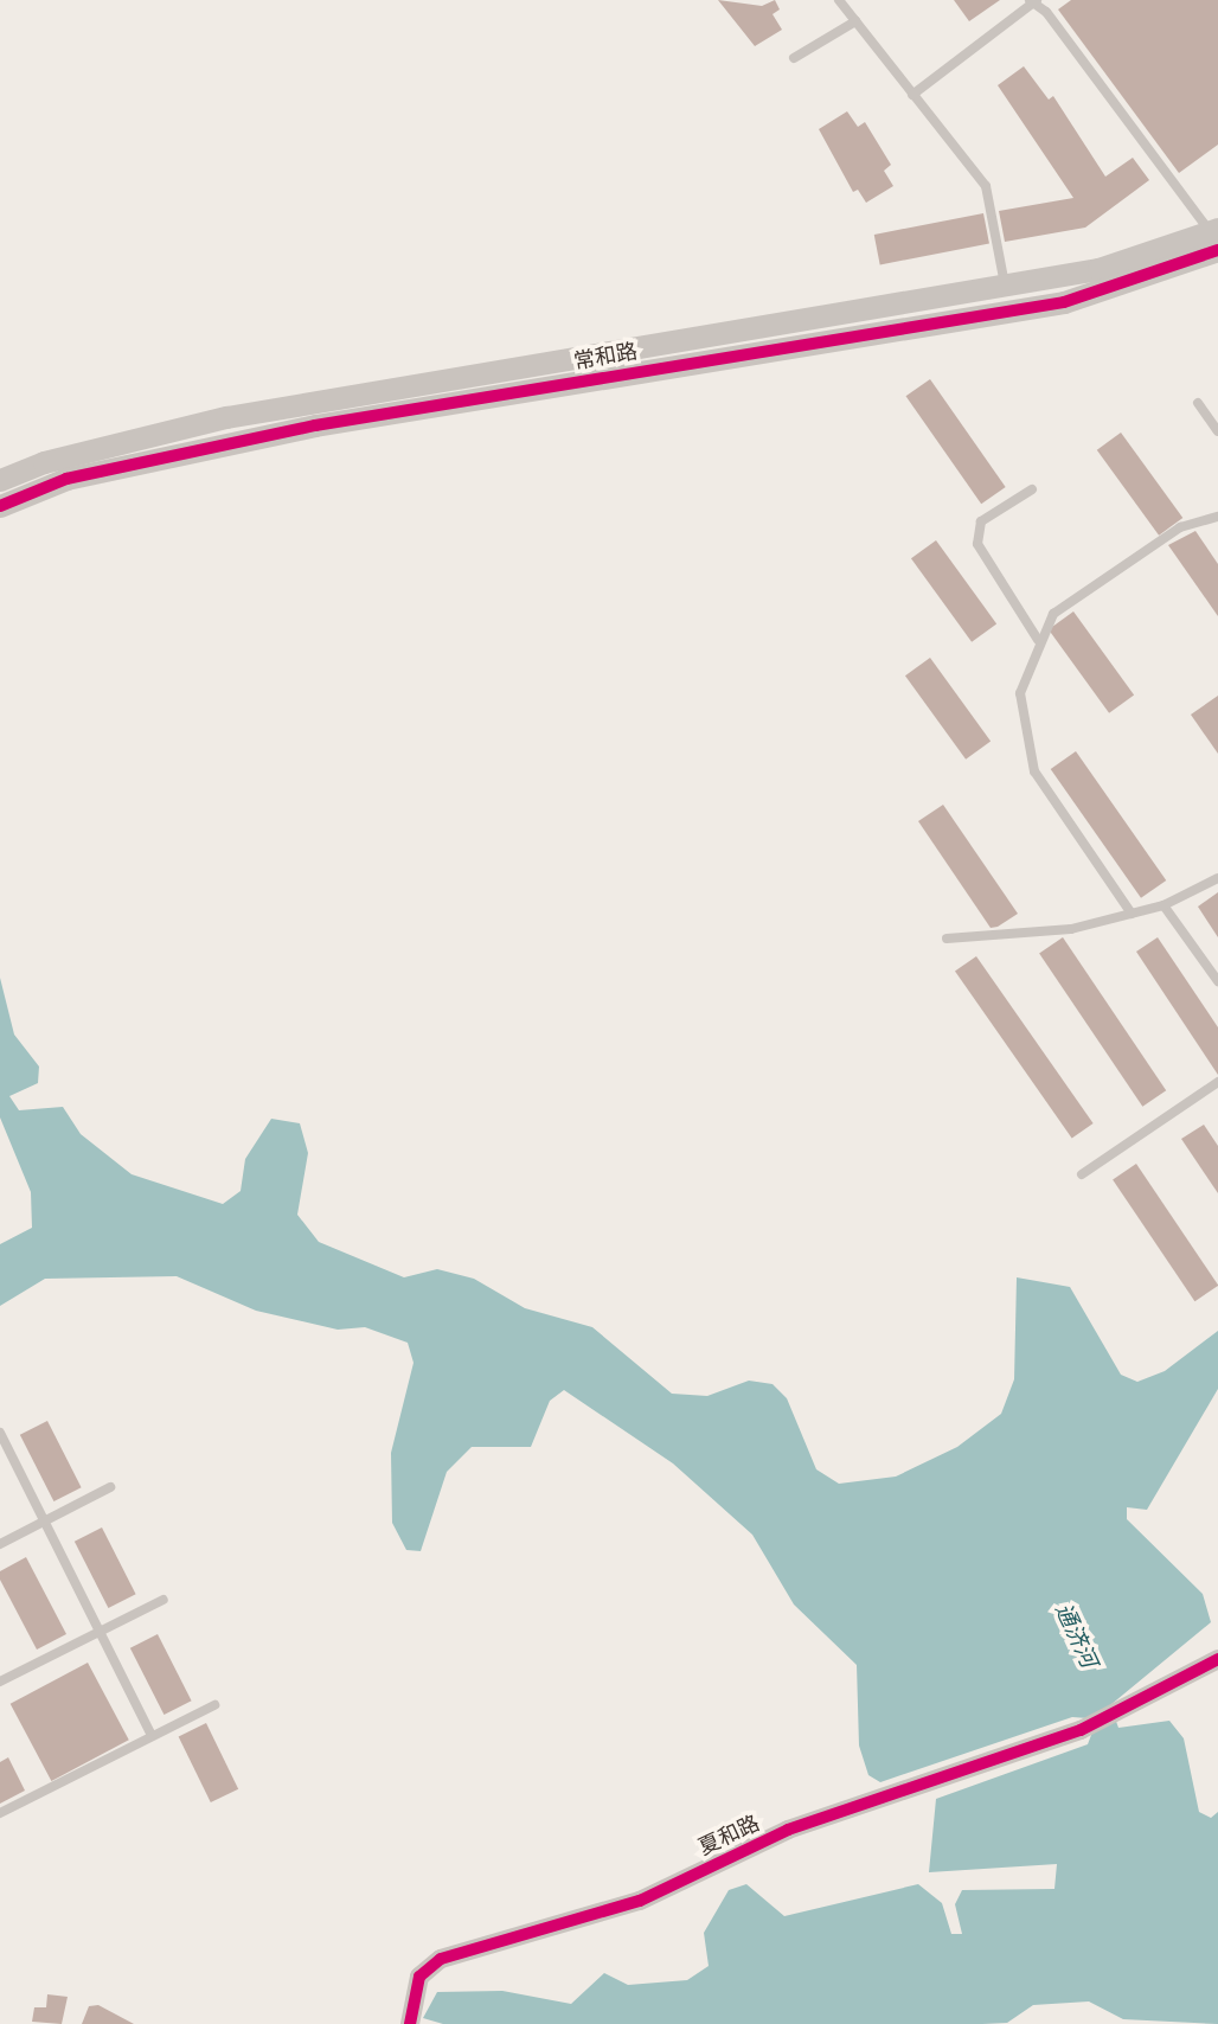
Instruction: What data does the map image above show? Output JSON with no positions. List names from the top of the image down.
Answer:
{
  "streets": {
    "street": ["常和路", "夏和路"]
  },
  "water": ["通济河"]
}
